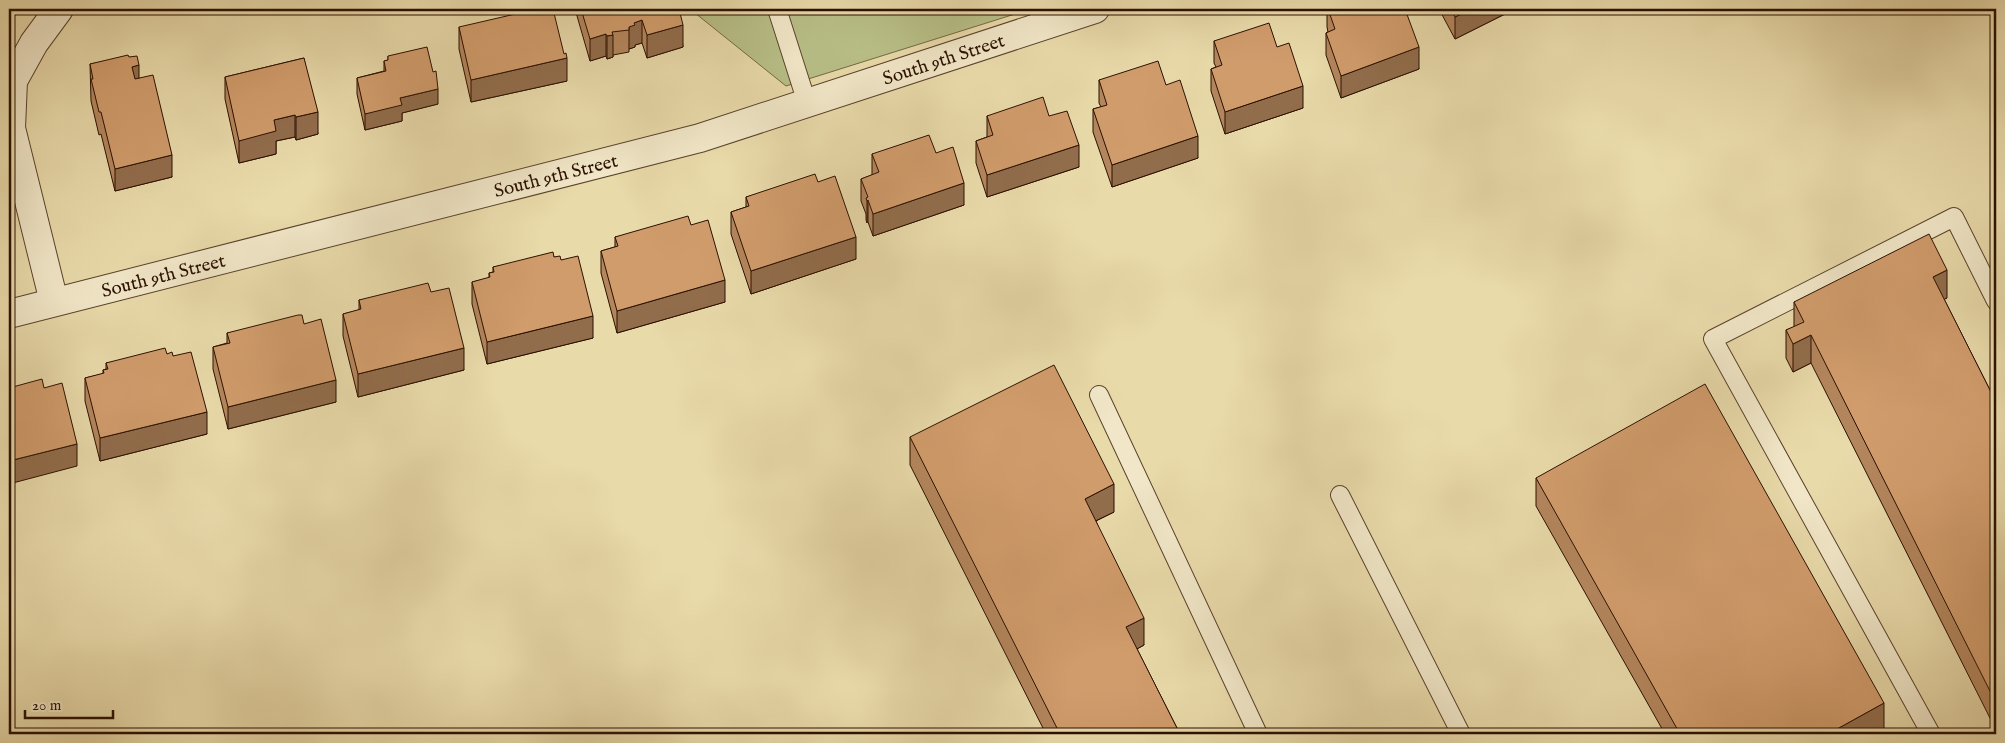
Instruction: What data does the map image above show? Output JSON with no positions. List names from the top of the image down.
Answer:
{
  "streets": {
    "street": ["South 9th Street"]
  },
  "scale_bar": "20 m"
}
